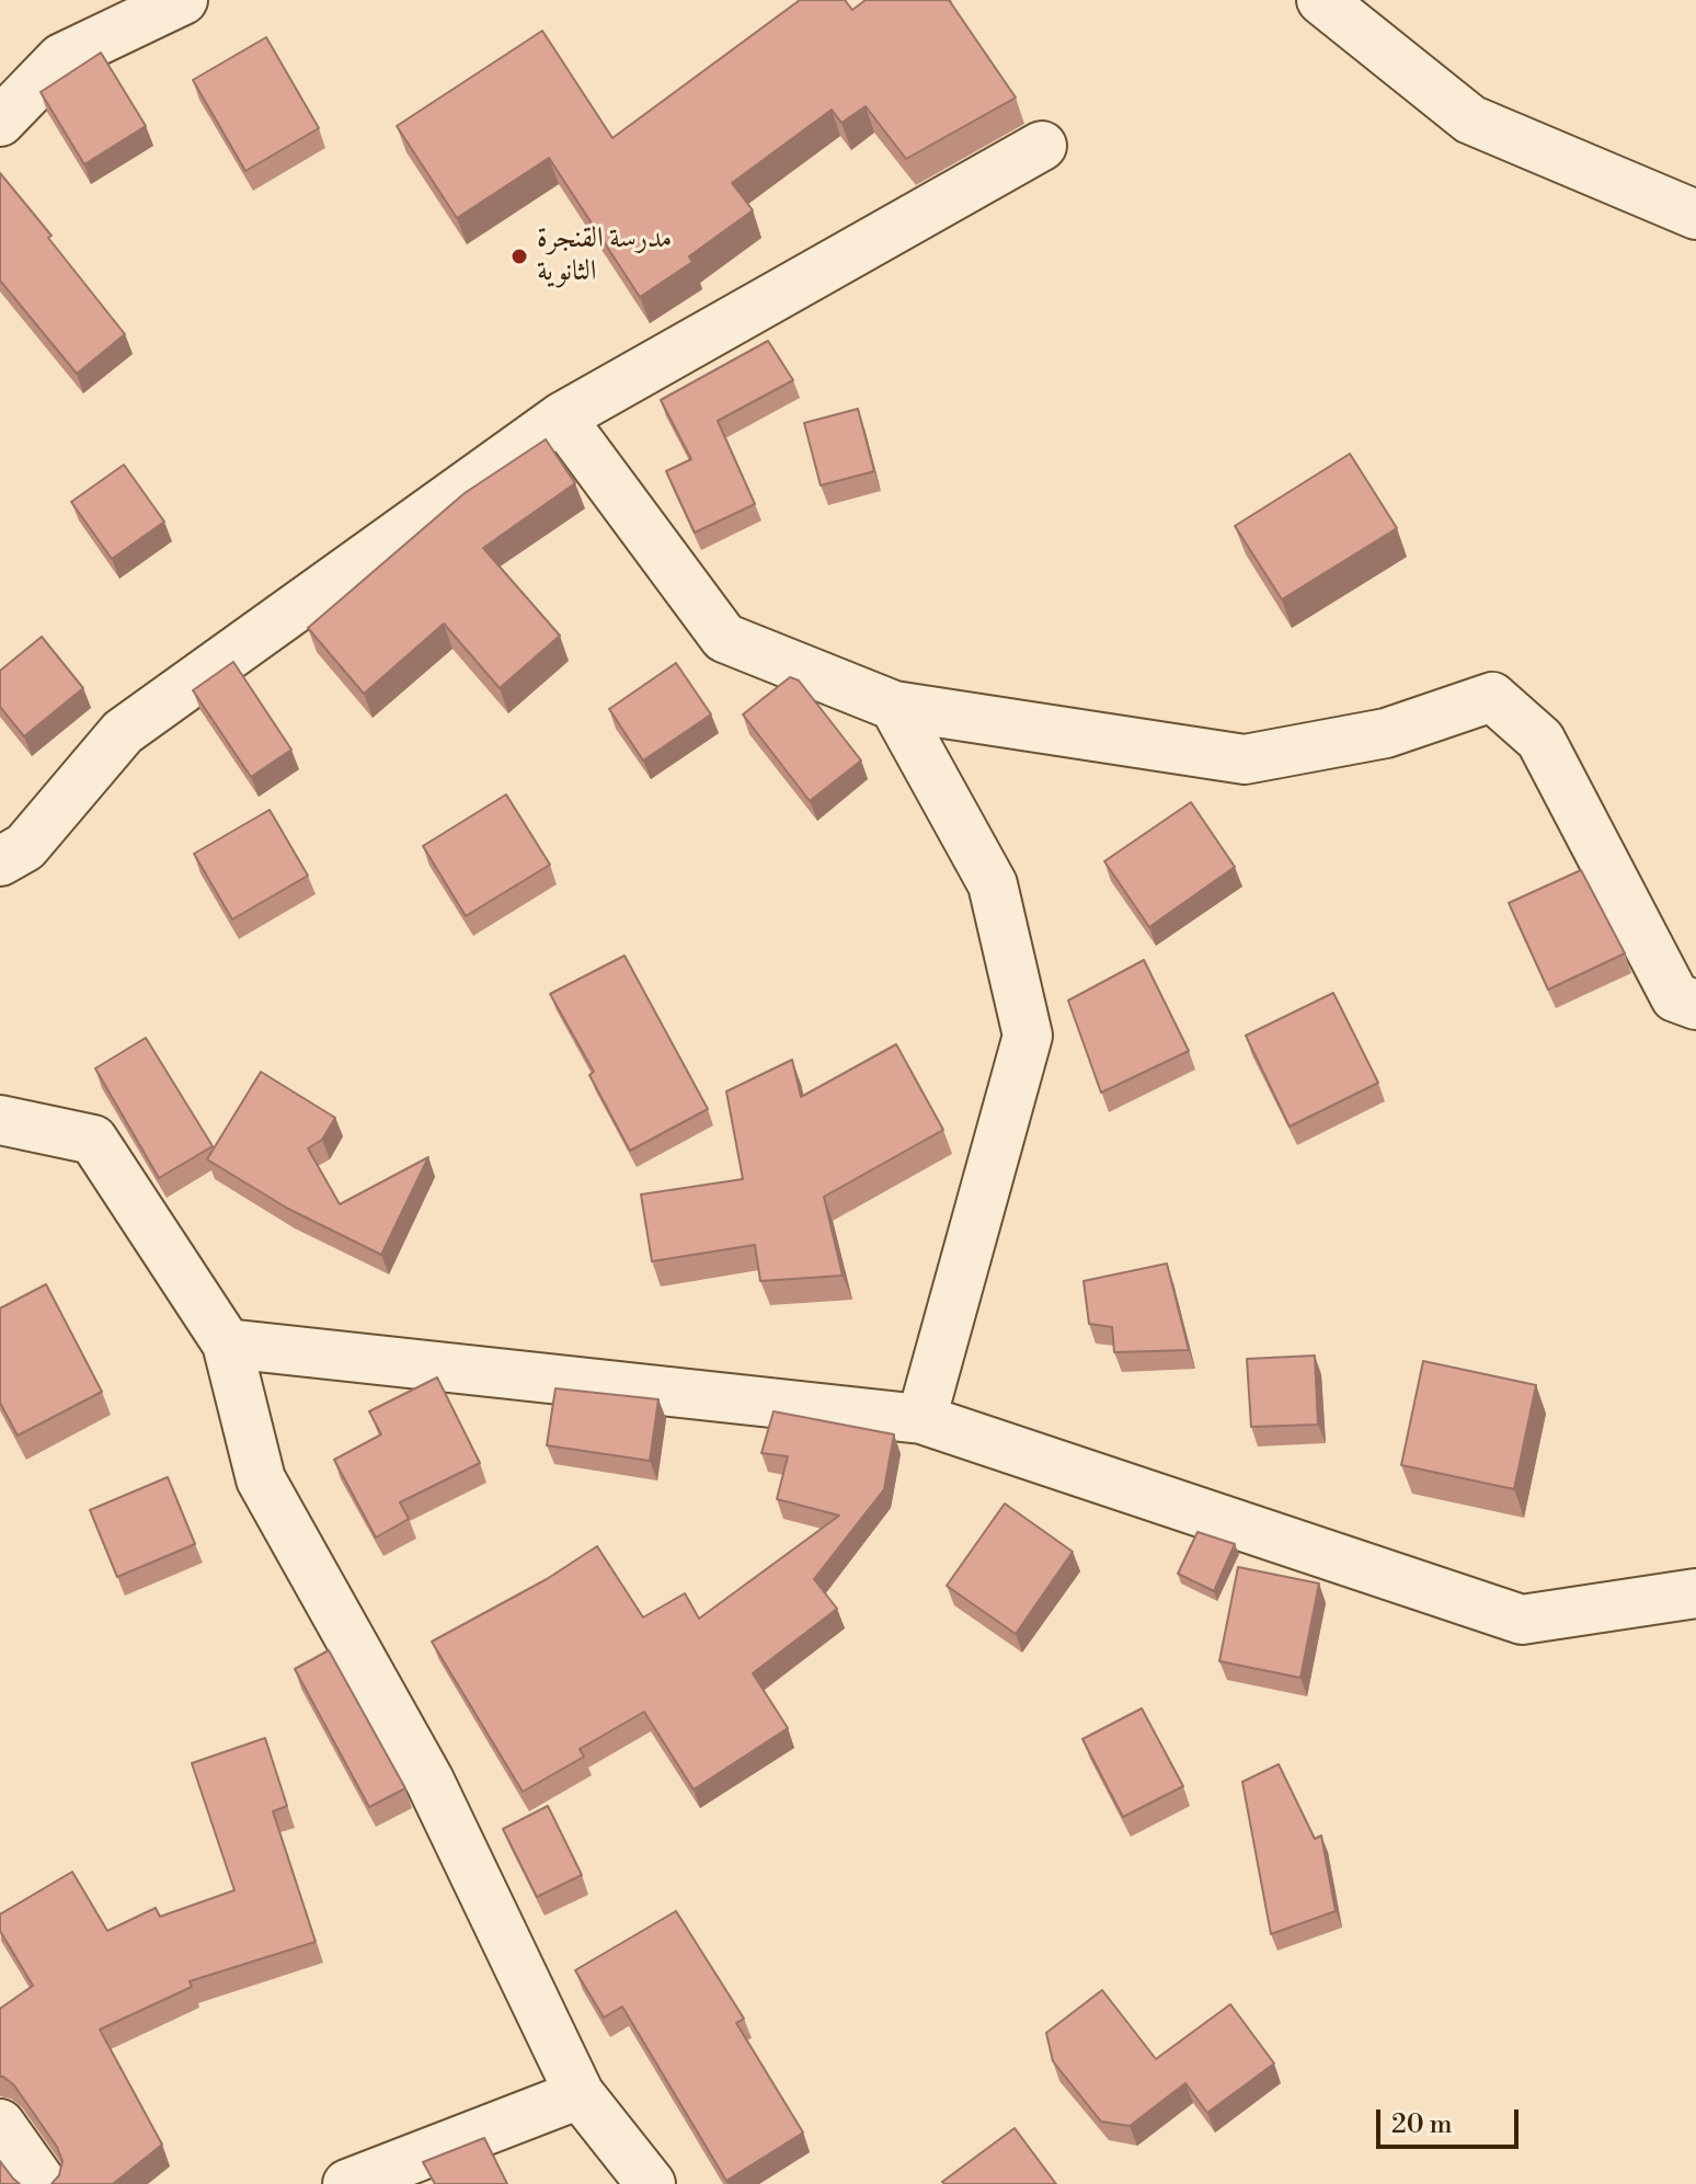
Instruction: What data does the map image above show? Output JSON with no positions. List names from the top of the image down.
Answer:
{
  "places": ["مدرسة القنجرة الثانوية"],
  "scale_bar": "20 m"
}
